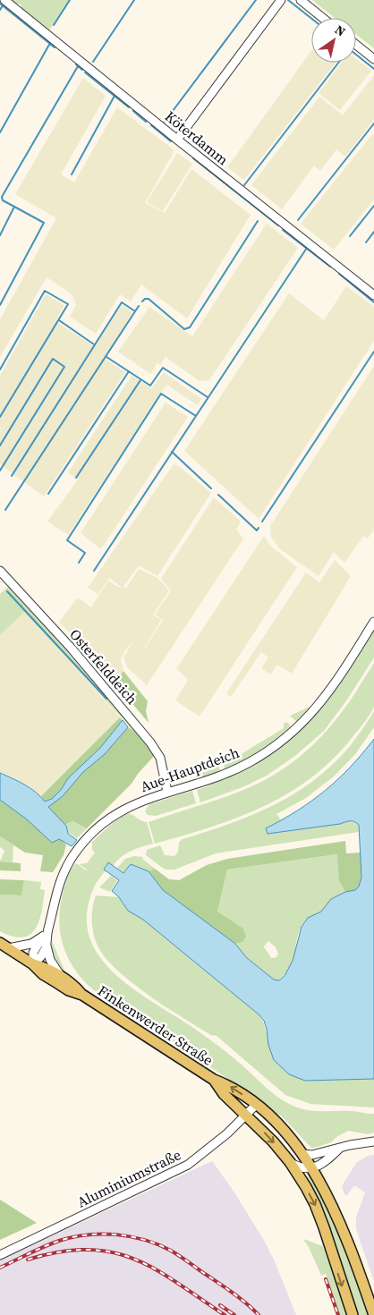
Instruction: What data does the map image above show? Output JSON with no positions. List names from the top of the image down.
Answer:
{
  "streets": {
    "main road": ["Finkenwerder Straße"],
    "street": [
      "Köterdamm",
      "Osterfelddeich",
      "Aue-Hauptdeich",
      "Aluminiumstraße"
    ]
  },
  "crossings": [
    ["Osterfelddeich", "Aue-Hauptdeich"],
    ["Finkenwerder Straße", "Aluminiumstraße"]
  ],
  "north": "top right"
}
